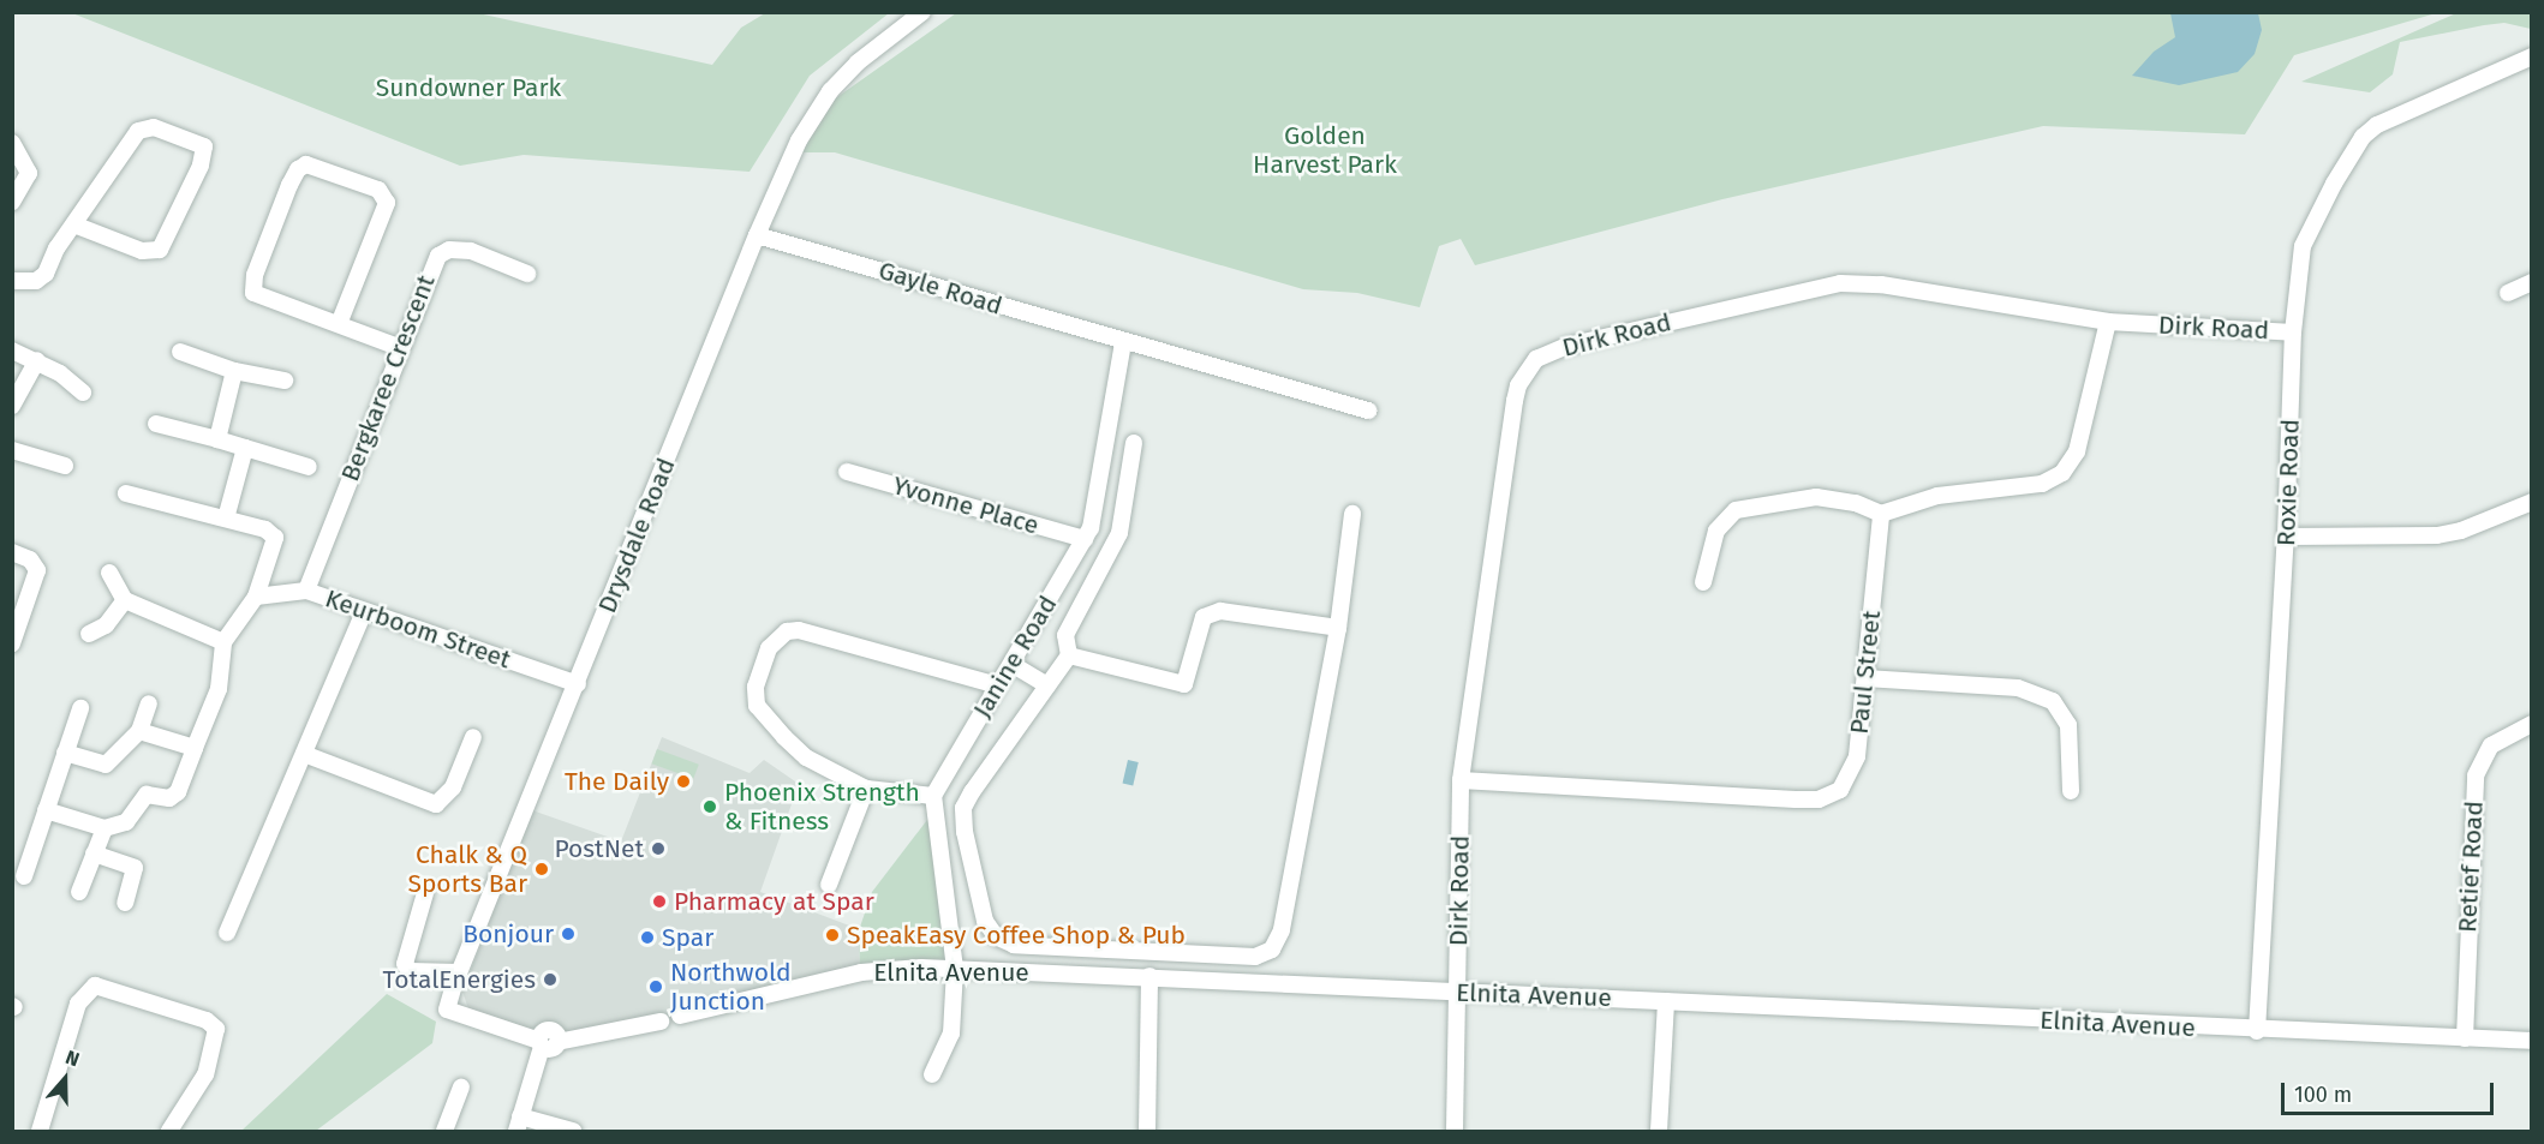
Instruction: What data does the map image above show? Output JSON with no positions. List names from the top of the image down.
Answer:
{
  "streets": {
    "street": [
      "Gayle Road",
      "Dirk Road",
      "Bergkaree Crescent",
      "Roxie Road",
      "Yvonne Place",
      "Drysdale Road",
      "Keurboom Street",
      "Janine Road",
      "Paul Street",
      "Retief Road",
      "Elnita Avenue"
    ]
  },
  "crossings": [
    ["Gayle Road", "Drysdale Road"],
    ["Gayle Road", "Janine Road"],
    ["Dirk Road", "Roxie Road"],
    ["Dirk Road", "Paul Street"],
    ["Dirk Road", "Elnita Avenue"],
    ["Bergkaree Crescent", "Keurboom Street"],
    ["Roxie Road", "Elnita Avenue"],
    ["Yvonne Place", "Janine Road"],
    ["Drysdale Road", "Keurboom Street"],
    ["Drysdale Road", "Elnita Avenue"],
    ["Retief Road", "Elnita Avenue"]
  ],
  "parks": ["Sundowner Park", "Golden Harvest Park"],
  "places": [
    "The Daily",
    "Phoenix Strength & Fitness",
    "PostNet",
    "Chalk & Q Sports Bar",
    "Pharmacy at Spar",
    "Bonjour",
    "SpeakEasy Coffee Shop & Pub",
    "Spar",
    "TotalEnergies",
    "Northwold Junction"
  ],
  "scale_bar": "100 m",
  "north": "top"
}
